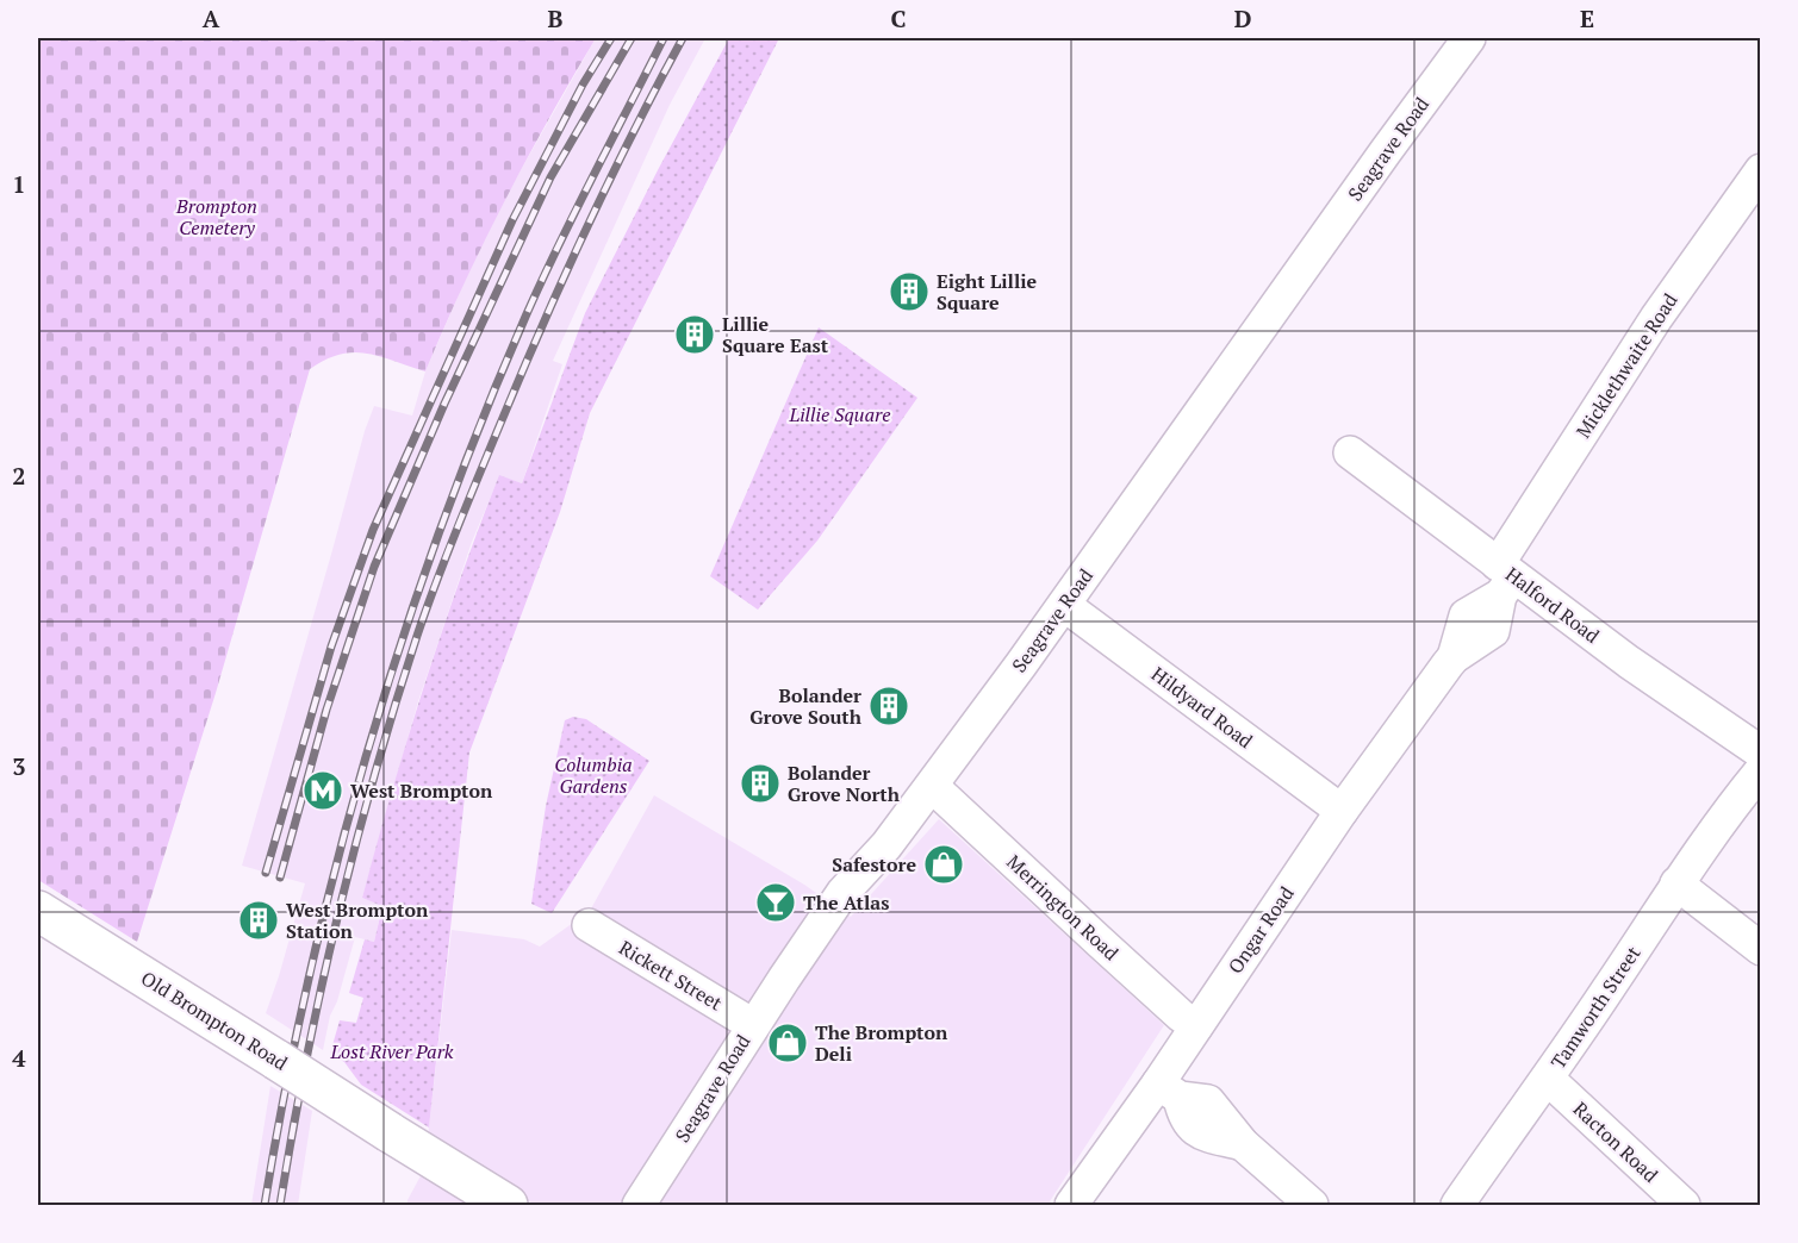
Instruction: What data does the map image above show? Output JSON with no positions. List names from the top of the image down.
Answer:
{
  "streets": {
    "main road": ["Old Brompton Road"],
    "street": [
      "Seagrave Road",
      "Micklethwaite Road",
      "Halford Road",
      "Hildyard Road",
      "Merrington Road",
      "Ongar Road",
      "Rickett Street",
      "Tamworth Street",
      "Racton Road"
    ]
  },
  "crossings": [
    ["Seagrave Road", "Hildyard Road"],
    ["Seagrave Road", "Merrington Road"],
    ["Seagrave Road", "Rickett Street"],
    ["Micklethwaite Road", "Halford Road"],
    ["Micklethwaite Road", "Ongar Road"],
    ["Halford Road", "Ongar Road"],
    ["Hildyard Road", "Ongar Road"],
    ["Merrington Road", "Ongar Road"],
    ["Tamworth Street", "Racton Road"]
  ],
  "parks": [
    "Brompton Cemetery",
    "Lillie Square",
    "Columbia Gardens",
    "Lost River Park"
  ],
  "places": {
    "building": [
      "Eight Lillie Square",
      "Lillie Square East",
      "Bolander Grove South",
      "Bolander Grove North",
      "West Brompton Station"
    ],
    "metro station": ["West Brompton"],
    "shop": ["Safestore", "The Brompton Deli"],
    "bar": ["The Atlas"]
  },
  "grid": {
    "columns": [
      "A",
      "B",
      "C",
      "D",
      "E"
    ],
    "rows": [
      "1",
      "2",
      "3",
      "4"
    ]
  }
}
